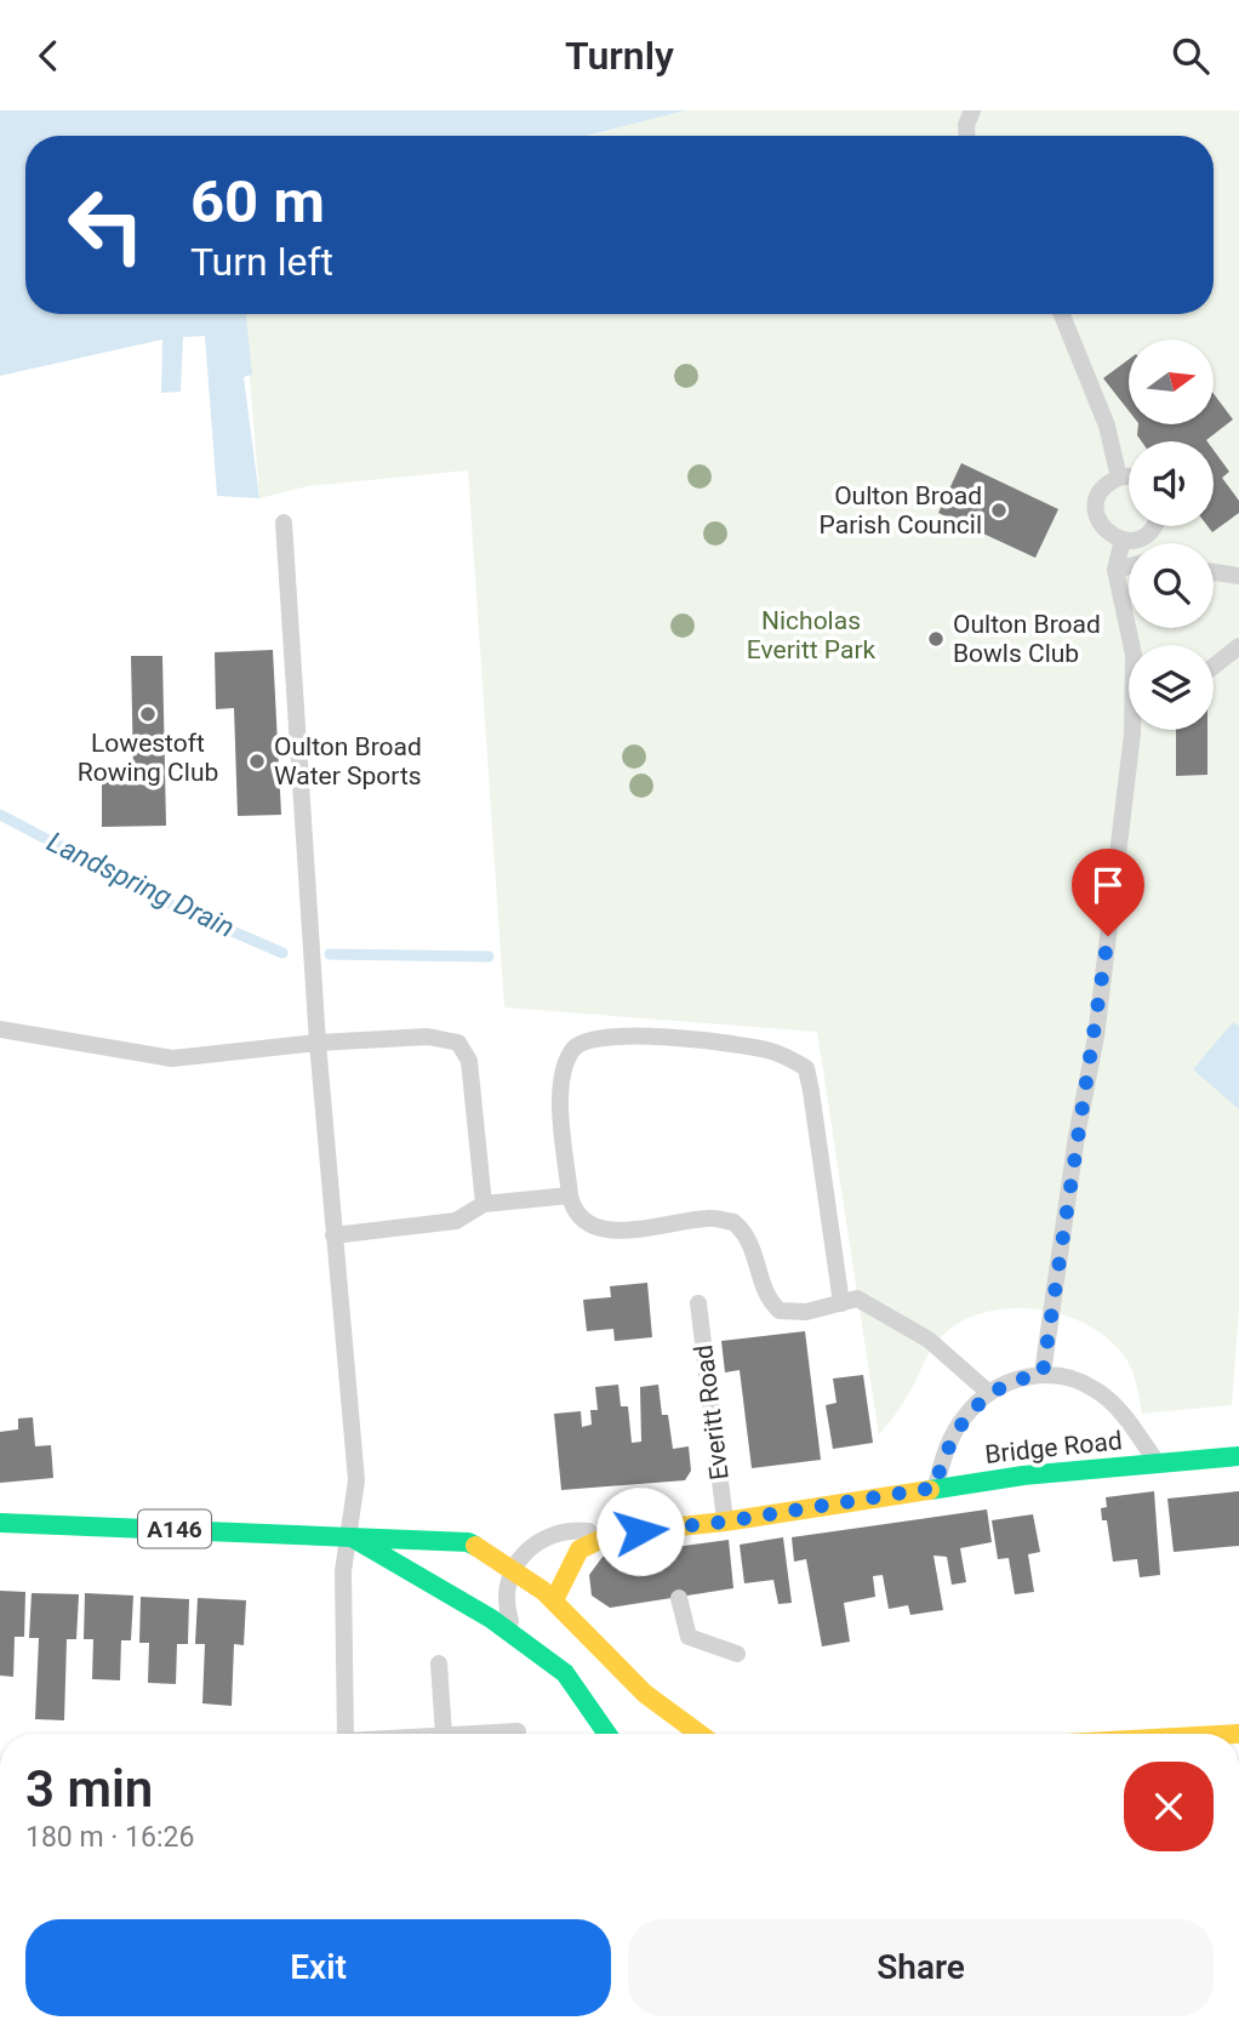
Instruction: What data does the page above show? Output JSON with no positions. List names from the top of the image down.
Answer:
{
  "streets": {
    "main road": ["Bridge Road", "A146"],
    "lane": ["Everitt Road"]
  },
  "crossings": [
    ["Everitt Road", "Bridge Road"],
    ["Bridge Road", "A146"]
  ],
  "water": ["Landspring Drain"],
  "parks": ["Nicholas Everitt Park"],
  "places": [
    "Oulton Broad Parish Council",
    "Oulton Broad Bowls Club",
    "Lowestoft Rowing Club",
    "Oulton Broad Water Sports"
  ],
  "north": "right",
  "page": {
    "header": "Turnly",
    "turn": ["60 m", "Turn left"],
    "heading": ["3 min", "180 m · 16:26"],
    "buttons": ["Exit", "Share"]
  }
}
